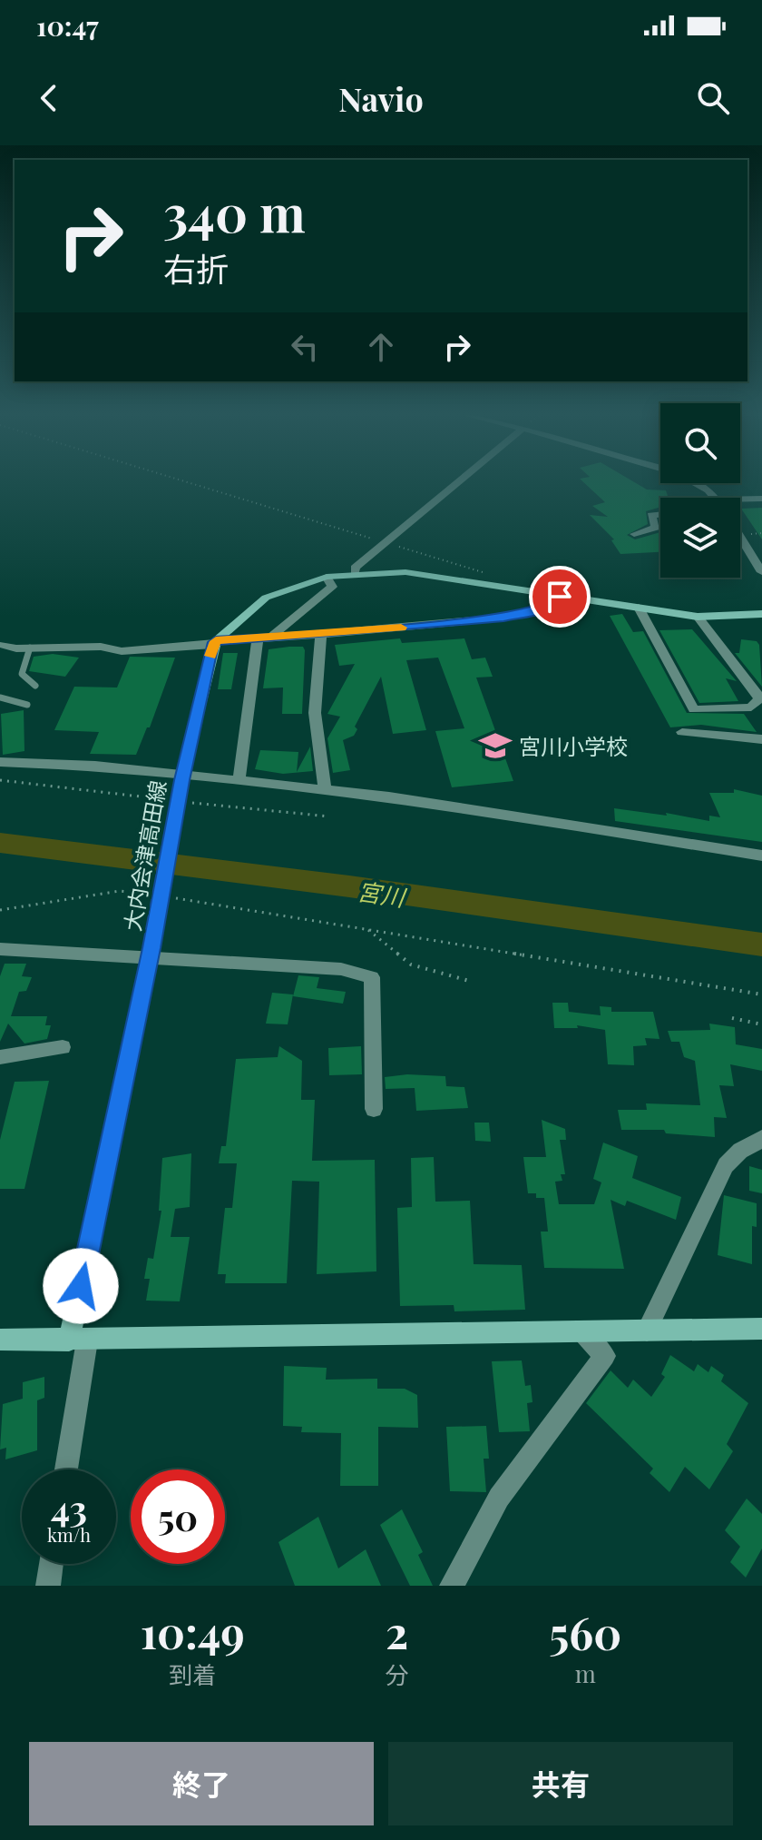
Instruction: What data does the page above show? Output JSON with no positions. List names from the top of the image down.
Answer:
{
  "streets": {
    "main road": ["大内会津高田線"]
  },
  "water": ["宮川"],
  "places": {
    "school or university": ["宮川小学校"]
  },
  "page": {
    "status": "10:47",
    "header": "Navio",
    "turn": ["340 m", "右折"],
    "speed": "43 km/h",
    "limit": "50",
    "eta": [
      "10:49",
      "到着",
      "2",
      "分",
      "560",
      "m"
    ],
    "buttons": ["終了", "共有"]
  }
}
